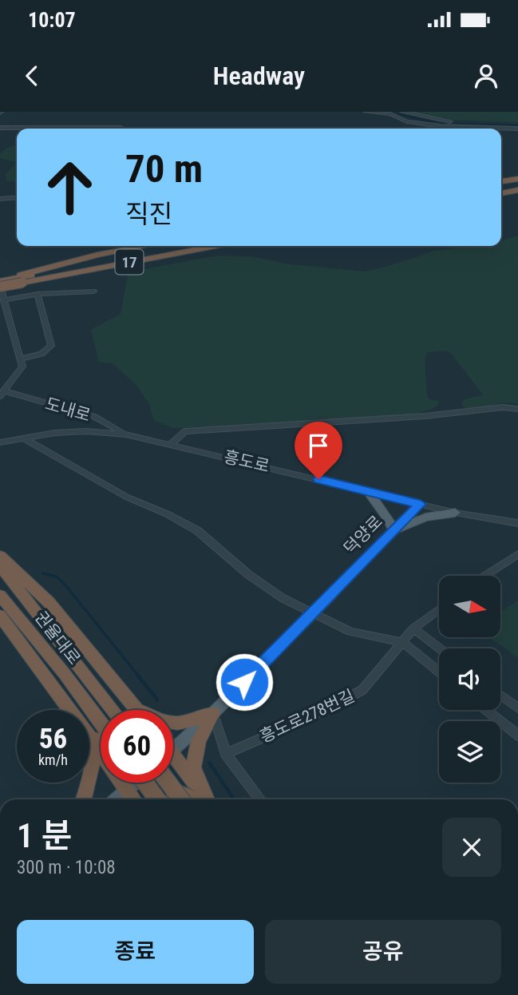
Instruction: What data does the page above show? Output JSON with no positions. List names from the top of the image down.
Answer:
{
  "streets": {
    "highway": ["17", "권율대로"],
    "main road": ["덕양로"],
    "street": ["도내로", "흥도로", "흥도로278번길"]
  },
  "crossings": [
    ["도내로", "흥도로"],
    ["흥도로", "덕양로"]
  ],
  "north": "right",
  "page": {
    "status": "10:07",
    "header": "Headway",
    "turn": ["70 m", "직진"],
    "speed": "56 km/h",
    "limit": "60",
    "heading": ["1 분", "300 m · 10:08"],
    "buttons": ["종료", "공유"]
  }
}
